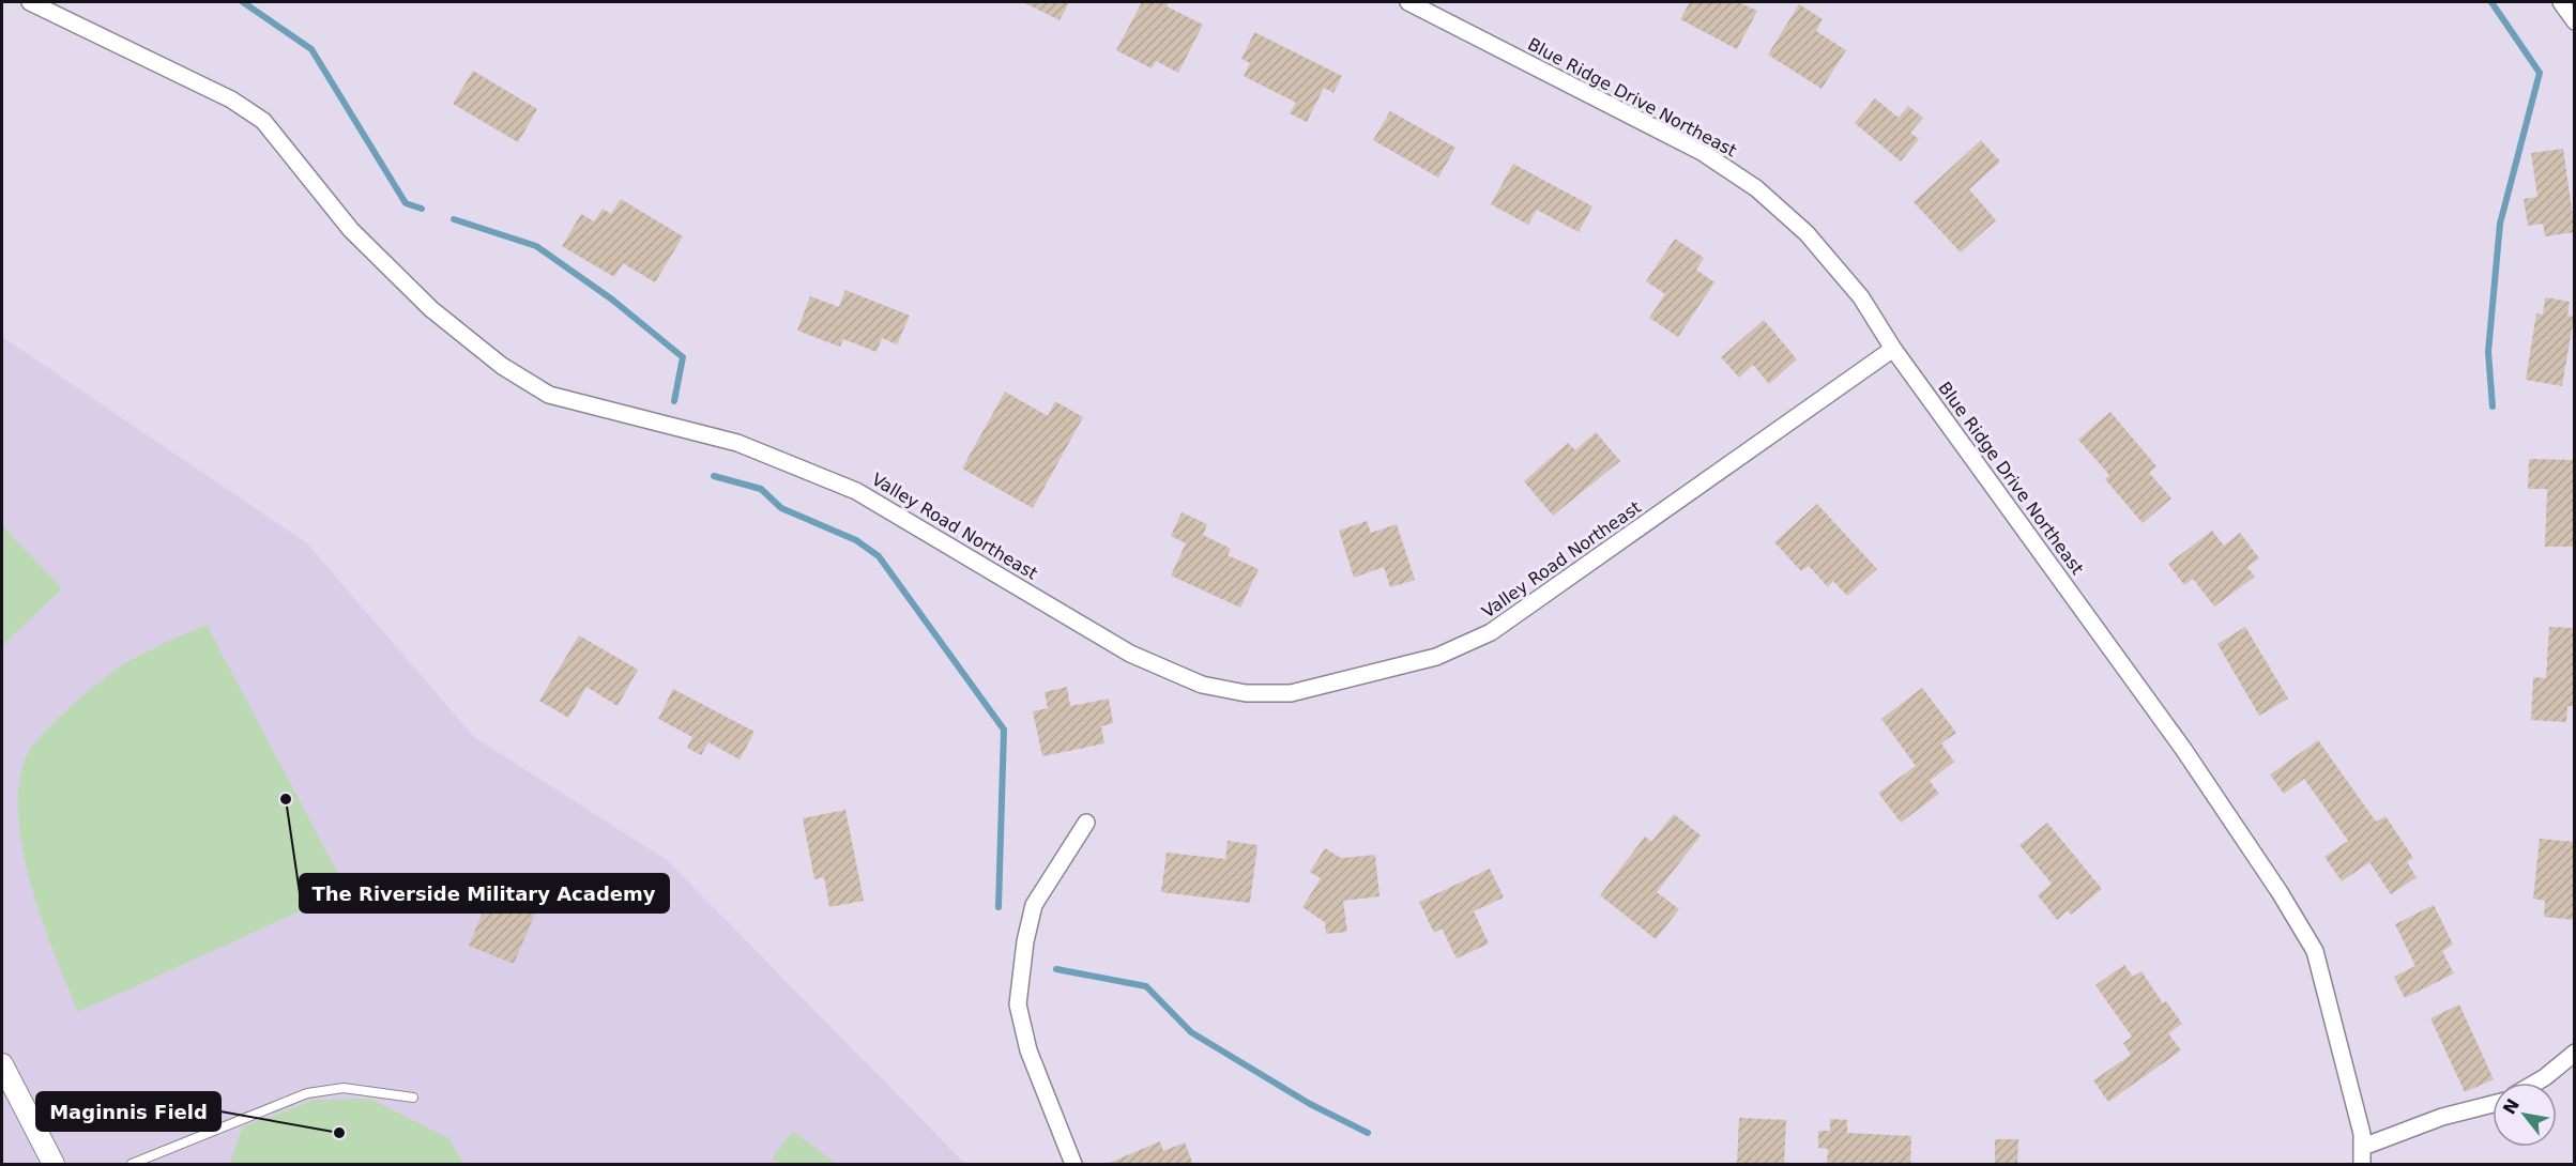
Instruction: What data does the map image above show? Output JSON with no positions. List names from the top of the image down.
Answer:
{
  "streets": {
    "street": ["Blue Ridge Drive Northeast", "Valley Road Northeast"]
  },
  "crossings": [
    ["Blue Ridge Drive Northeast", "Valley Road Northeast"]
  ],
  "places": ["The Riverside Military Academy", "Maginnis Field"],
  "north": "top left"
}
